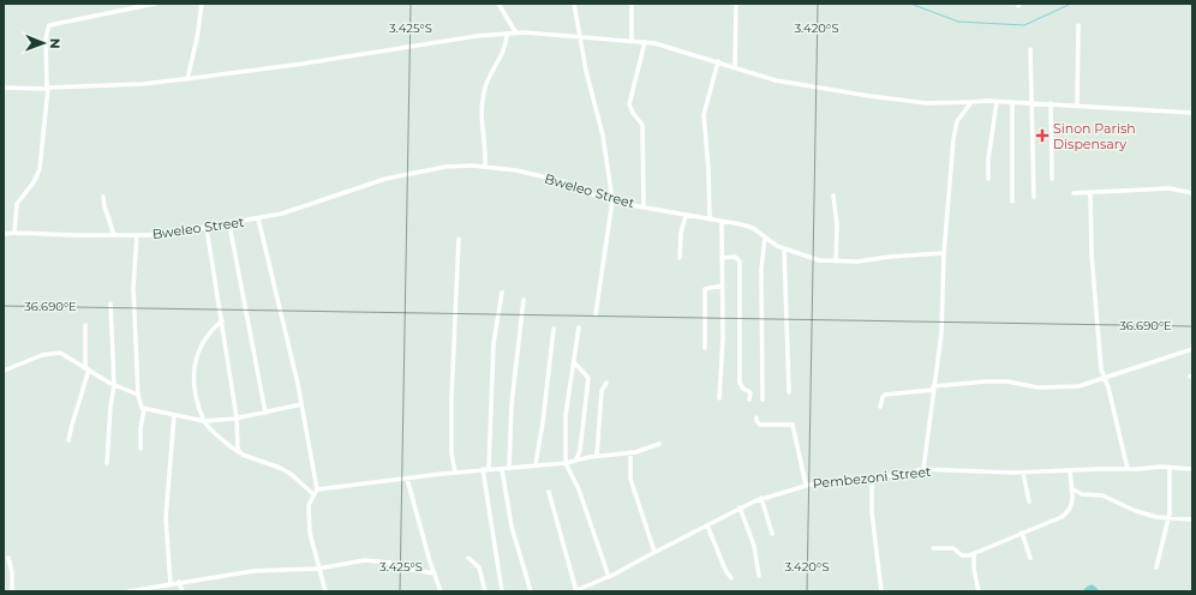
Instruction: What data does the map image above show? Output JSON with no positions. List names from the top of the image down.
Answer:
{
  "streets": {
    "street": ["Bweleo Street", "Pembezoni Street"]
  },
  "places": {
    "health": ["Sinon Parish Dispensary"]
  },
  "north": "right",
  "coordinates": ["3.425°S", "3.420°S", "36.690°E"]
}
